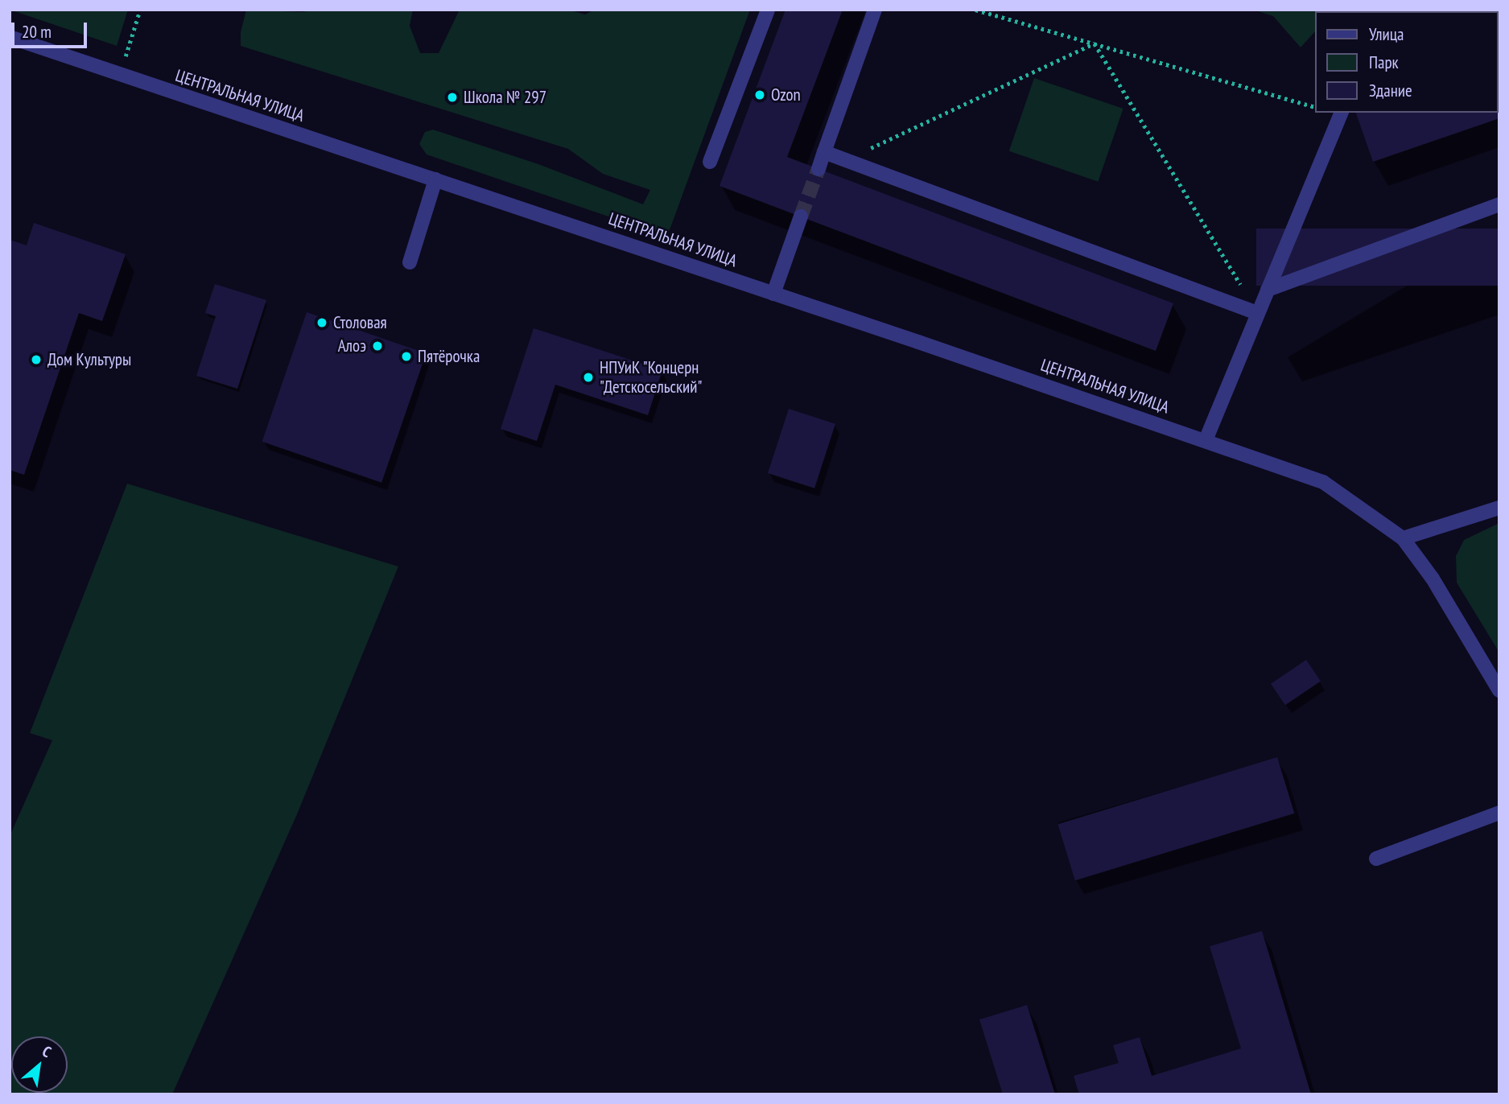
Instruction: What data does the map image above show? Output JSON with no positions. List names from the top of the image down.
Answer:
{
  "streets": {
    "street": ["ЦЕНТРАЛЬНАЯ УЛИЦА"]
  },
  "places": [
    "Ozon",
    "Школа № 297",
    "Столовая",
    "Алоэ",
    "Пятёрочка",
    "Дом Культуры",
    "НПУиК \"Концерн \"Детскосельский\""
  ],
  "legend": ["Улица", "Парк", "Здание"],
  "scale_bar": "20 m",
  "north": "top right"
}
